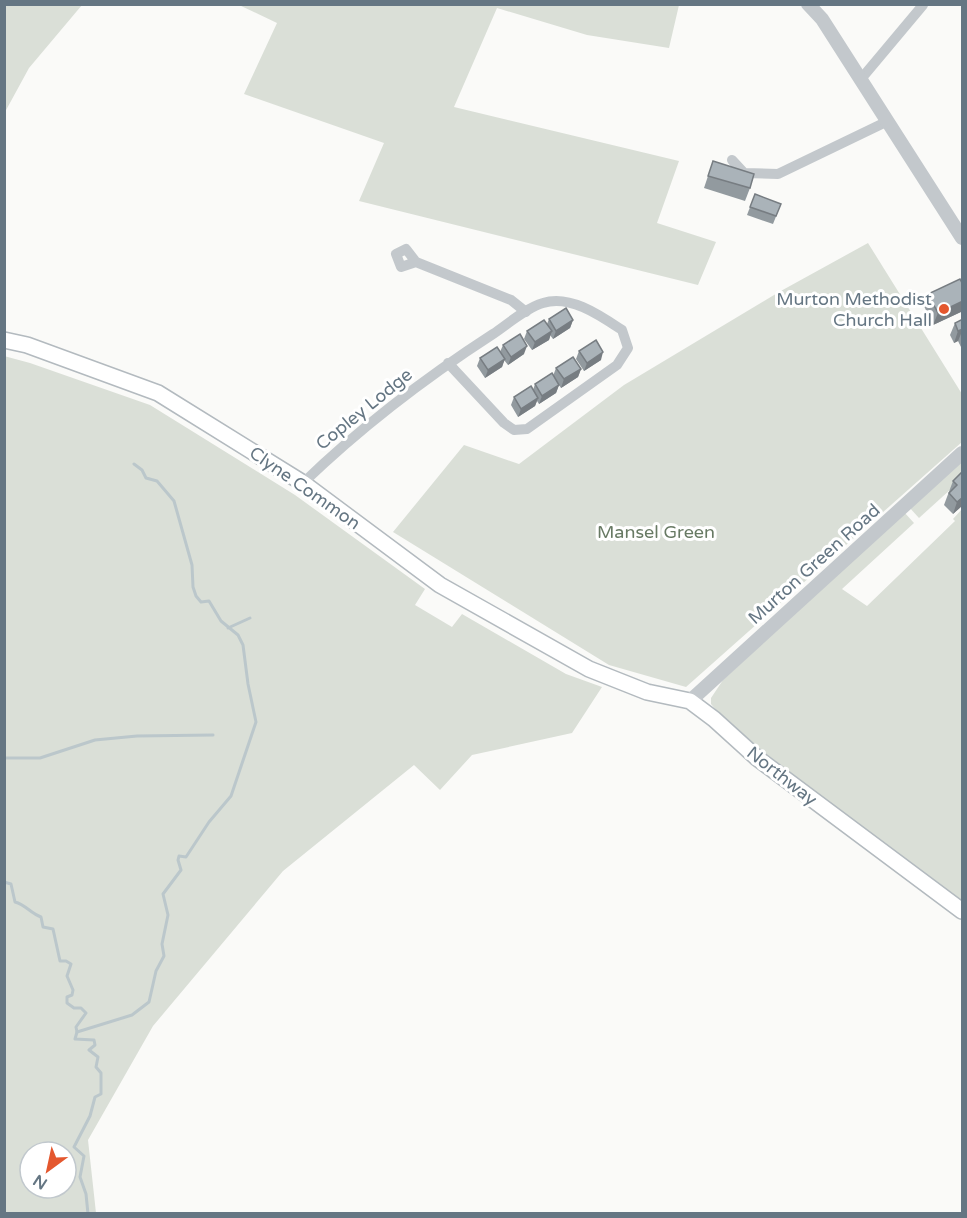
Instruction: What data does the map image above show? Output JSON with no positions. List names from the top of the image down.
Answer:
{
  "streets": {
    "main road": ["Clyne Common", "Northway"],
    "street": ["Copley Lodge", "Murton Green Road"]
  },
  "crossings": [
    ["Copley Lodge", "Clyne Common"],
    ["Clyne Common", "Northway"],
    ["Murton Green Road", "Northway"]
  ],
  "parks": ["Mansel Green"],
  "places": ["Murton Methodist Church Hall"],
  "north": "bottom left"
}
